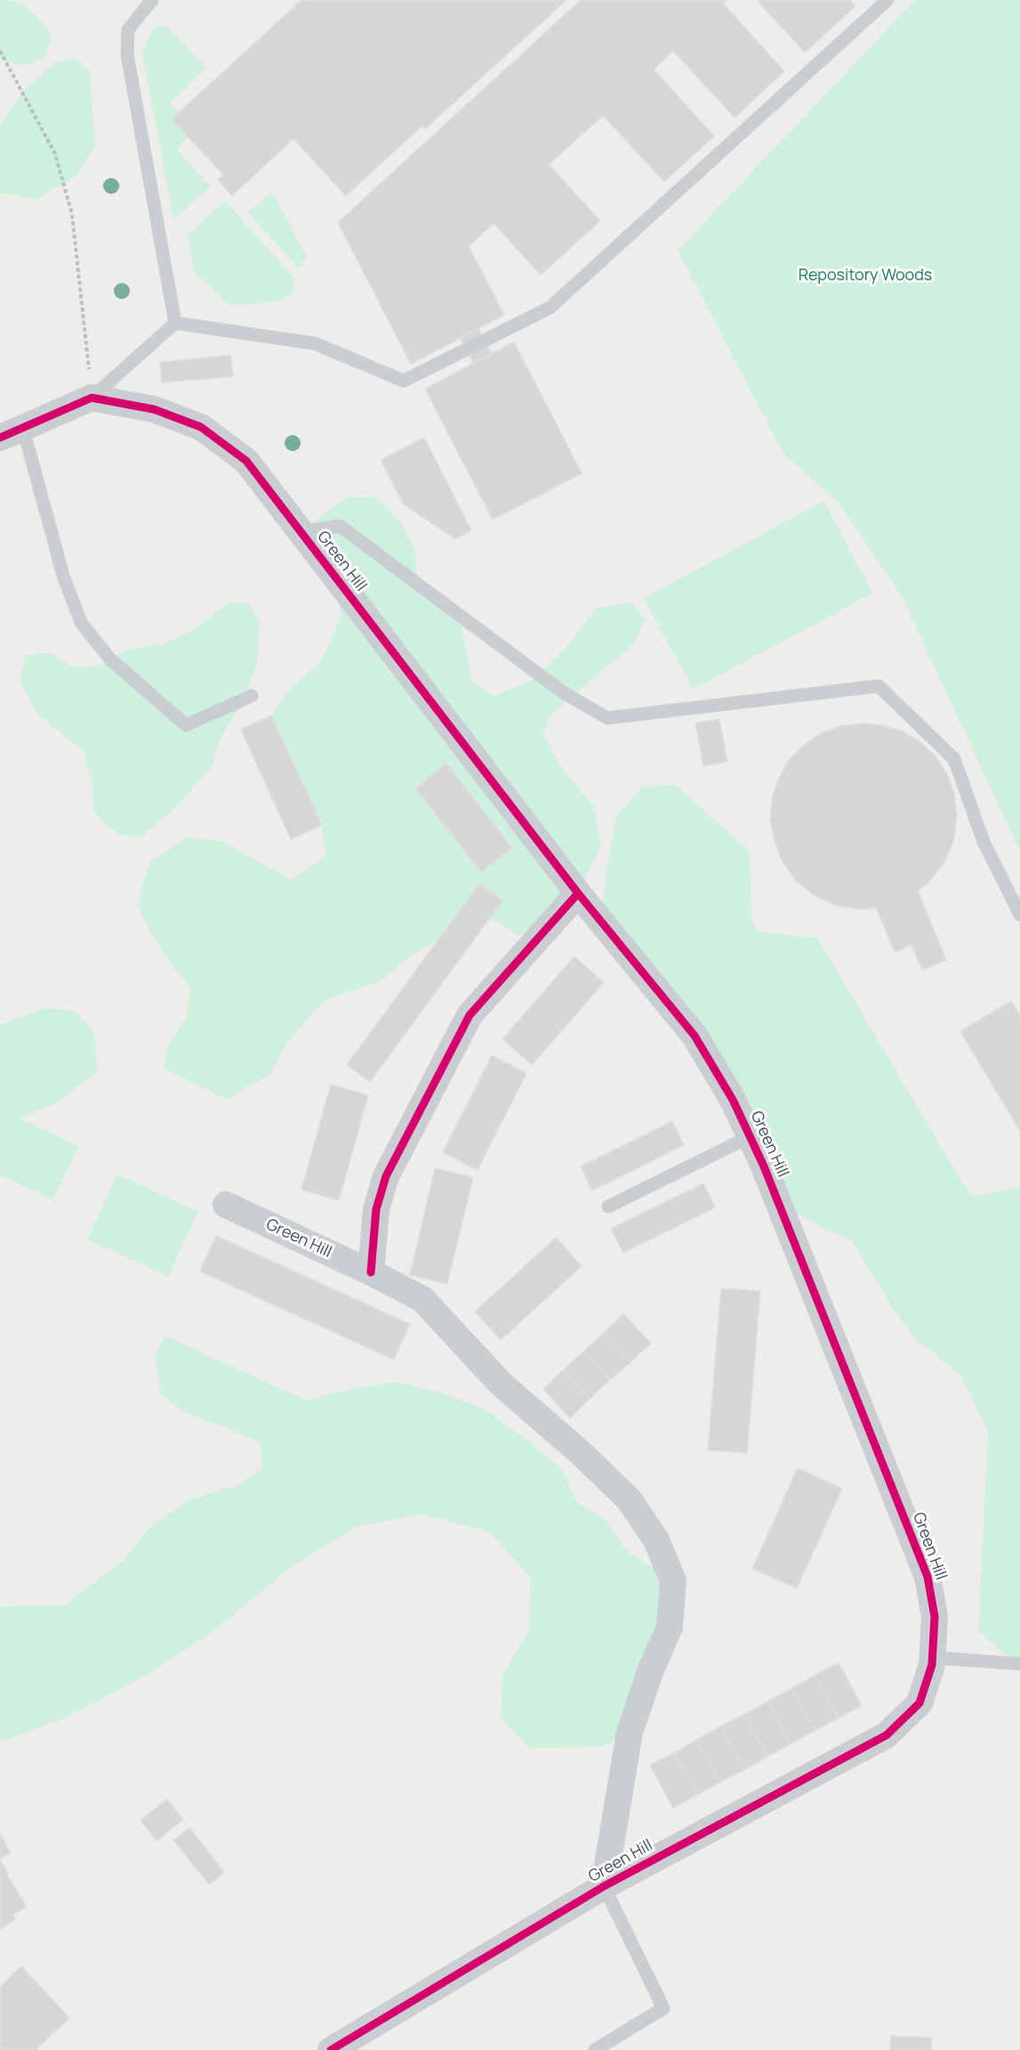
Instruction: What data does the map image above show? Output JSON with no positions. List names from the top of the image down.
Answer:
{
  "streets": {
    "street": ["Green Hill"]
  },
  "parks": ["Repository Woods"]
}
